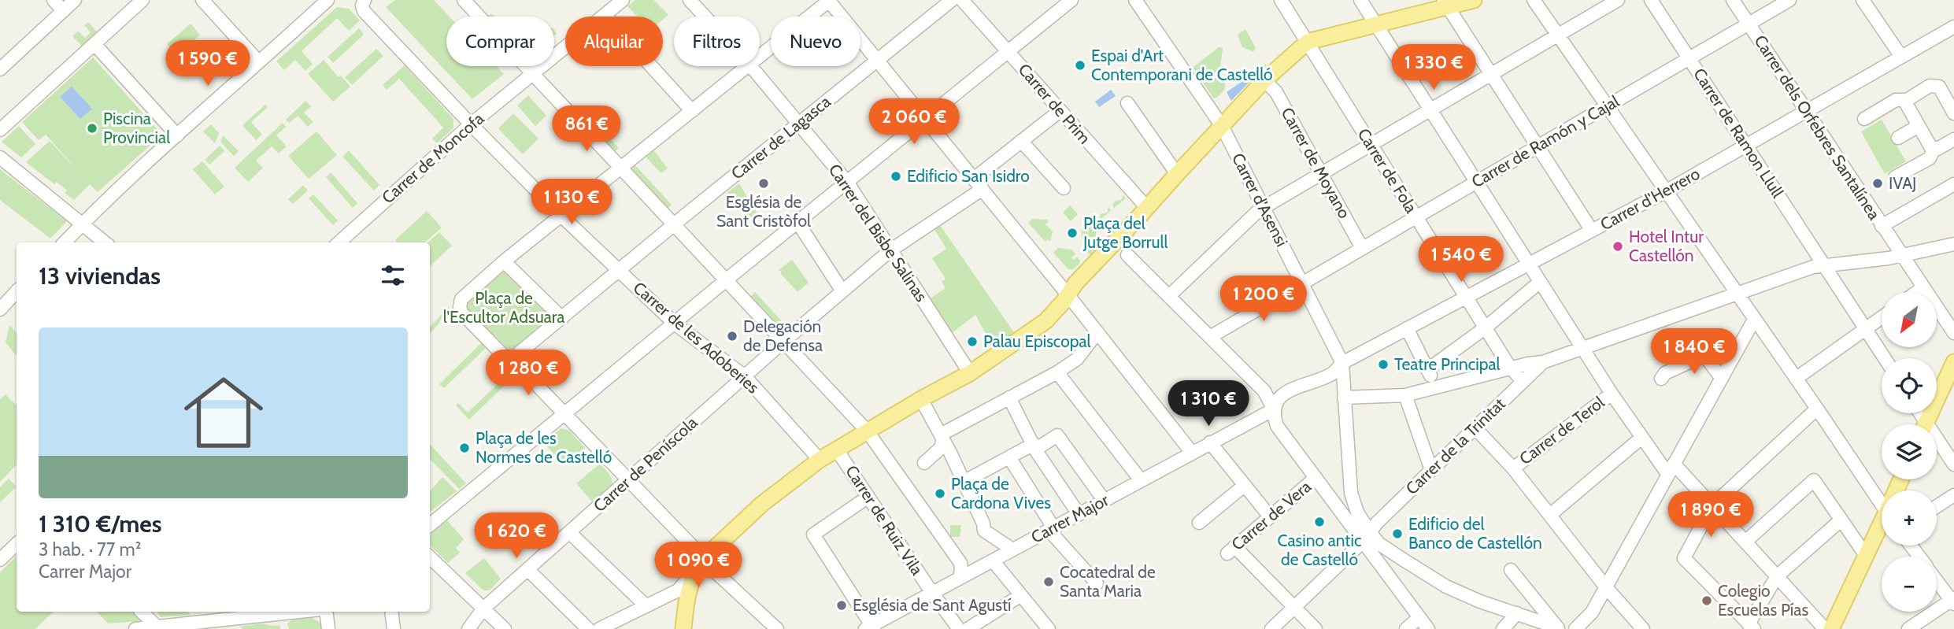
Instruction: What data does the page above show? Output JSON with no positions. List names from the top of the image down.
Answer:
{
  "streets": {
    "street": [
      "Carrer de Prim",
      "Carrer dels Orfebres Santalínea",
      "Carrer de Ramon Llull",
      "Carrer de Lagasca",
      "Carrer de Ramón y Cajal",
      "Carrer de Moncofa",
      "Carrer de Moyano",
      "Carrer de Fola",
      "Carrer d'Herrero",
      "Carrer d'Asensi",
      "Carrer del Bisbe Salinas",
      "Carrer de les Adoberies",
      "Carrer de Terol",
      "Carrer de la Trinitat",
      "Carrer de Peníscola",
      "Carrer de Vera",
      "Carrer Major",
      "Carrer de Ruiz Vila"
    ]
  },
  "crossings": [
    ["Carrer dels Orfebres Santalínea", "Carrer de Ramón y Cajal"],
    ["Carrer dels Orfebres Santalínea", "Carrer d'Herrero"],
    ["Carrer dels Orfebres Santalínea", "Carrer de la Trinitat"],
    ["Carrer de Ramon Llull", "Carrer de Ramón y Cajal"],
    ["Carrer de Ramon Llull", "Carrer d'Herrero"],
    ["Carrer de Ramon Llull", "Carrer de la Trinitat"],
    ["Carrer de Lagasca", "Carrer del Bisbe Salinas"],
    ["Carrer de Lagasca", "Carrer de les Adoberies"],
    ["Carrer de Ramón y Cajal", "Carrer de Moyano"],
    ["Carrer de Ramón y Cajal", "Carrer de Fola"],
    ["Carrer de Ramón y Cajal", "Carrer d'Asensi"],
    ["Carrer de Moncofa", "Carrer de les Adoberies"],
    ["Carrer de Fola", "Carrer d'Herrero"],
    ["Carrer de Fola", "Carrer de la Trinitat"],
    ["Carrer d'Herrero", "Carrer d'Asensi"],
    ["Carrer d'Herrero", "Carrer Major"],
    ["Carrer del Bisbe Salinas", "Carrer de Peníscola"],
    ["Carrer de les Adoberies", "Carrer de Peníscola"],
    ["Carrer de la Trinitat", "Carrer de Vera"],
    ["Carrer Major", "Carrer de Ruiz Vila"]
  ],
  "parks": ["Plaça de l'Escultor Adsuara"],
  "places": [
    "Espai d'Art Contemporani de Castelló",
    "Piscina Provincial",
    "Edificio San Isidro",
    "Església de Sant Cristòfol",
    "IVAJ",
    "Plaça del Jutge Borrull",
    "Hotel Intur Castellón",
    "Delegación de Defensa",
    "Palau Episcopal",
    "Teatre Principal",
    "Plaça de les Normes de Castelló",
    "Plaça de Cardona Vives",
    "Casino antic de Castelló",
    "Edificio del Banco de Castellón",
    "Cocatedral de Santa Maria",
    "Colegio Escuelas Pías",
    "Església de Sant Agustí"
  ],
  "north": "bottom left",
  "page": {
    "chip": [
      "Comprar",
      "Alquilar",
      "Filtros",
      "Nuevo"
    ],
    "price": [
      "1 590 €",
      "1 330 €",
      "2 060 €",
      "861 €",
      "1 130 €",
      "1 540 €",
      "1 200 €",
      "1 840 €",
      "1 280 €",
      "1 310 €",
      "1 890 €",
      "1 620 €",
      "1 090 €"
    ],
    "heading": "13 viviendas",
    "map_buttons": ["+", "−"],
    "list": [
      {
        "name": "1 310 €/mes",
        "note": "3 hab. · 77 m² · Carrer Major"
      }
    ]
  }
}
